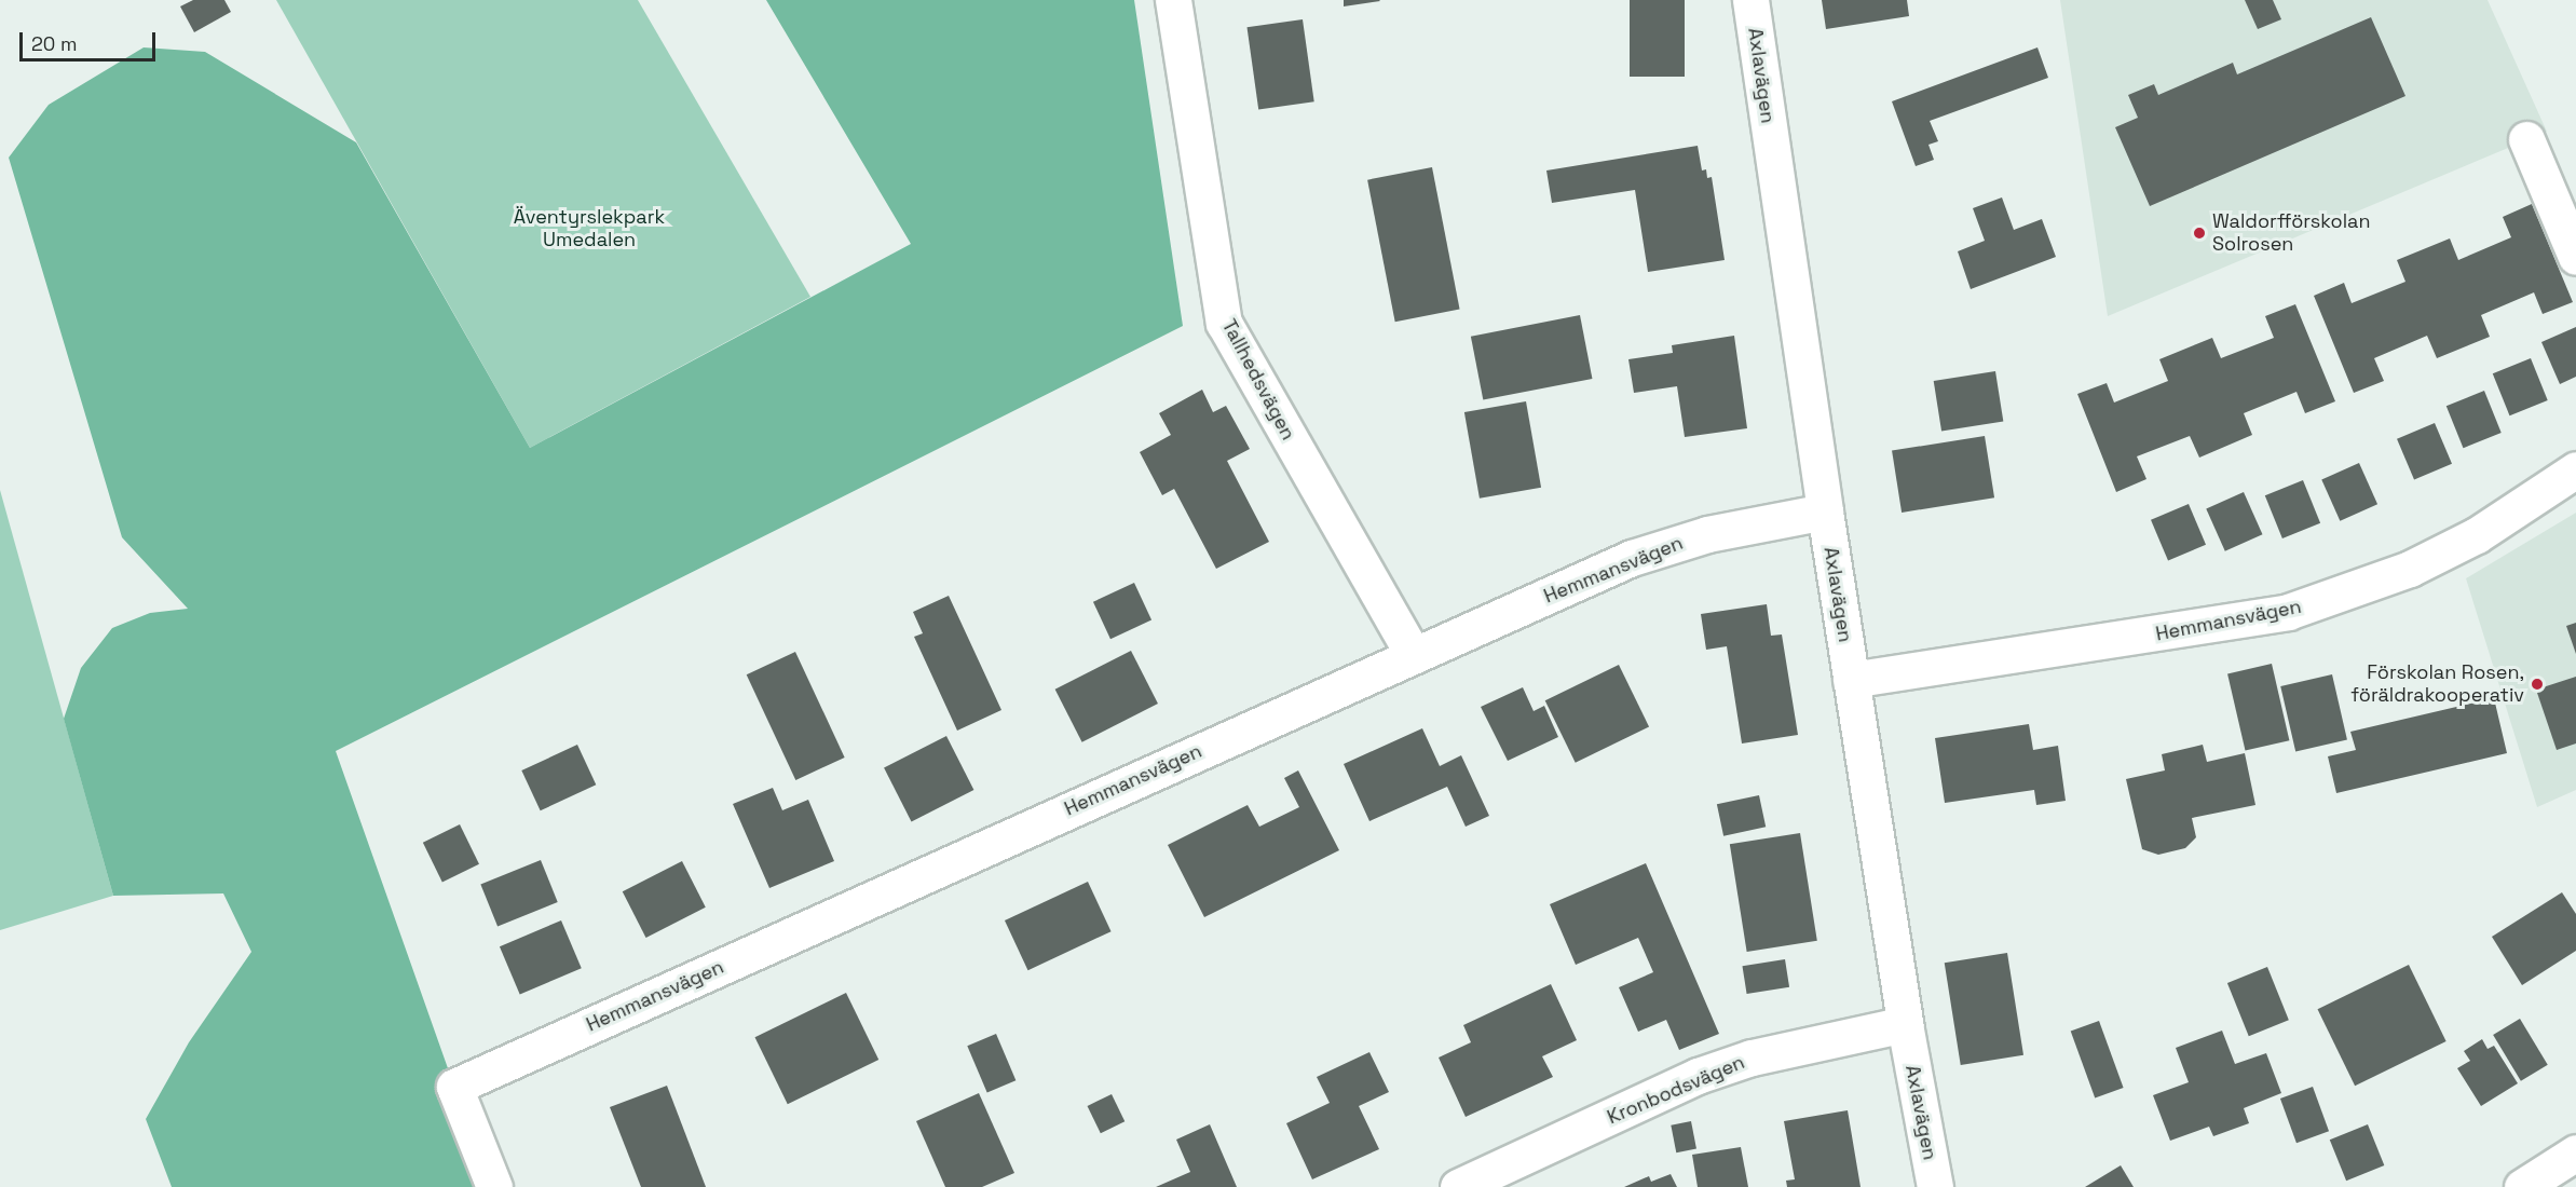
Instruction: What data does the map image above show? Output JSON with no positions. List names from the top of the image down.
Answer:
{
  "streets": {
    "street": [
      "Axlavägen",
      "Tallhedsvägen",
      "Hemmansvägen",
      "Kronbodsvägen"
    ]
  },
  "crossings": [
    ["Axlavägen", "Hemmansvägen"],
    ["Axlavägen", "Kronbodsvägen"],
    ["Tallhedsvägen", "Hemmansvägen"]
  ],
  "parks": ["Äventyrslekpark Umedalen"],
  "places": ["Waldorfförskolan Solrosen", "Förskolan Rosen, föräldrakooperativ"],
  "scale_bar": "20 m"
}
